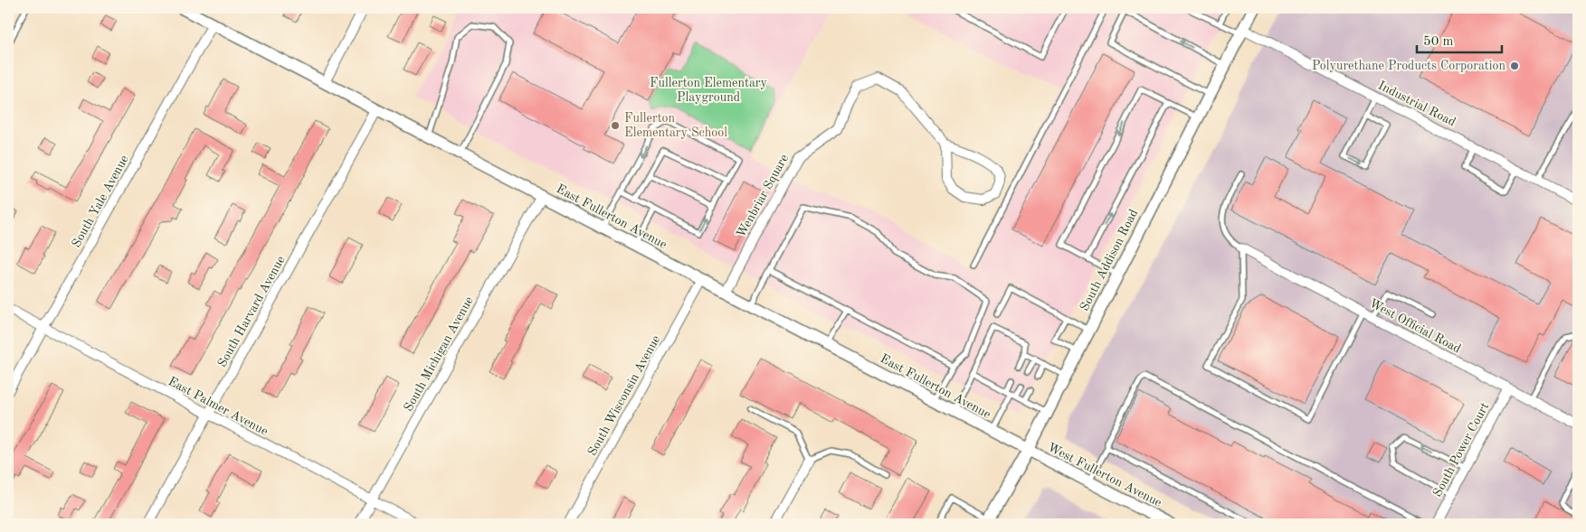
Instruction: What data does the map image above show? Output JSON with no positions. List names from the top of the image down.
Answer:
{
  "streets": {
    "street": [
      "Industrial Road",
      "Wenbriar Square",
      "South Yale Avenue",
      "East Fullerton Avenue",
      "South Addison Road",
      "South Harvard Avenue",
      "West Official Road",
      "South Michigan Avenue",
      "South Wisconsin Avenue",
      "East Palmer Avenue",
      "South Power Court",
      "West Fullerton Avenue"
    ]
  },
  "crossings": [
    ["Industrial Road", "South Addison Road"],
    ["Wenbriar Square", "East Fullerton Avenue"],
    ["South Yale Avenue", "East Fullerton Avenue"],
    ["South Yale Avenue", "East Palmer Avenue"],
    ["East Fullerton Avenue", "South Addison Road"],
    ["East Fullerton Avenue", "South Harvard Avenue"],
    ["East Fullerton Avenue", "South Michigan Avenue"],
    ["East Fullerton Avenue", "South Wisconsin Avenue"],
    ["East Fullerton Avenue", "West Fullerton Avenue"],
    ["South Addison Road", "West Fullerton Avenue"],
    ["South Harvard Avenue", "East Palmer Avenue"],
    ["West Official Road", "South Power Court"],
    ["South Michigan Avenue", "East Palmer Avenue"]
  ],
  "parks": ["Fullerton Elementary Playground"],
  "places": ["Polyurethane Products Corporation", "Fullerton Elementary School"],
  "scale_bar": "50 m"
}
